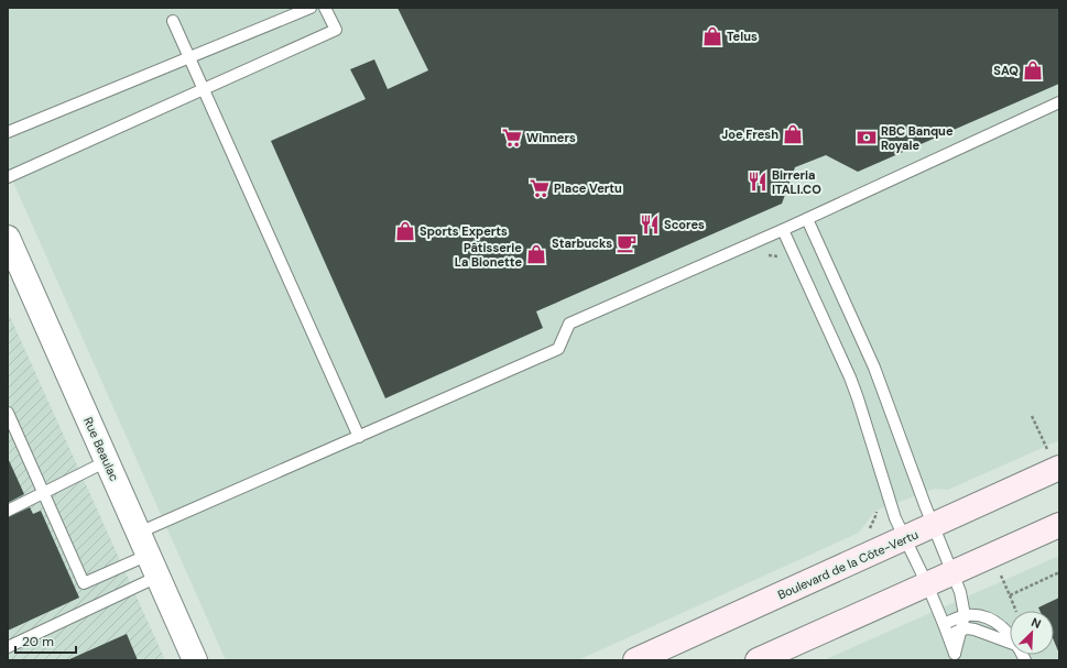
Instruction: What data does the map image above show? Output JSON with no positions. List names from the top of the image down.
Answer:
{
  "streets": {
    "main road": ["Boulevard de la Côte-Vertu"],
    "street": ["Rue Beaulac"]
  },
  "places": {
    "shop": [
      "Telus",
      "SAQ",
      "Joe Fresh",
      "Sports Experts",
      "Pâtisserie La Bionette"
    ],
    "supermarket": ["Winners", "Place Vertu"],
    "bank": ["RBC Banque Royale"],
    "restaurant": ["Birreria ITALI.CO", "Scores"],
    "cafe": ["Starbucks"]
  },
  "scale_bar": "20 m",
  "north": "top right"
}
